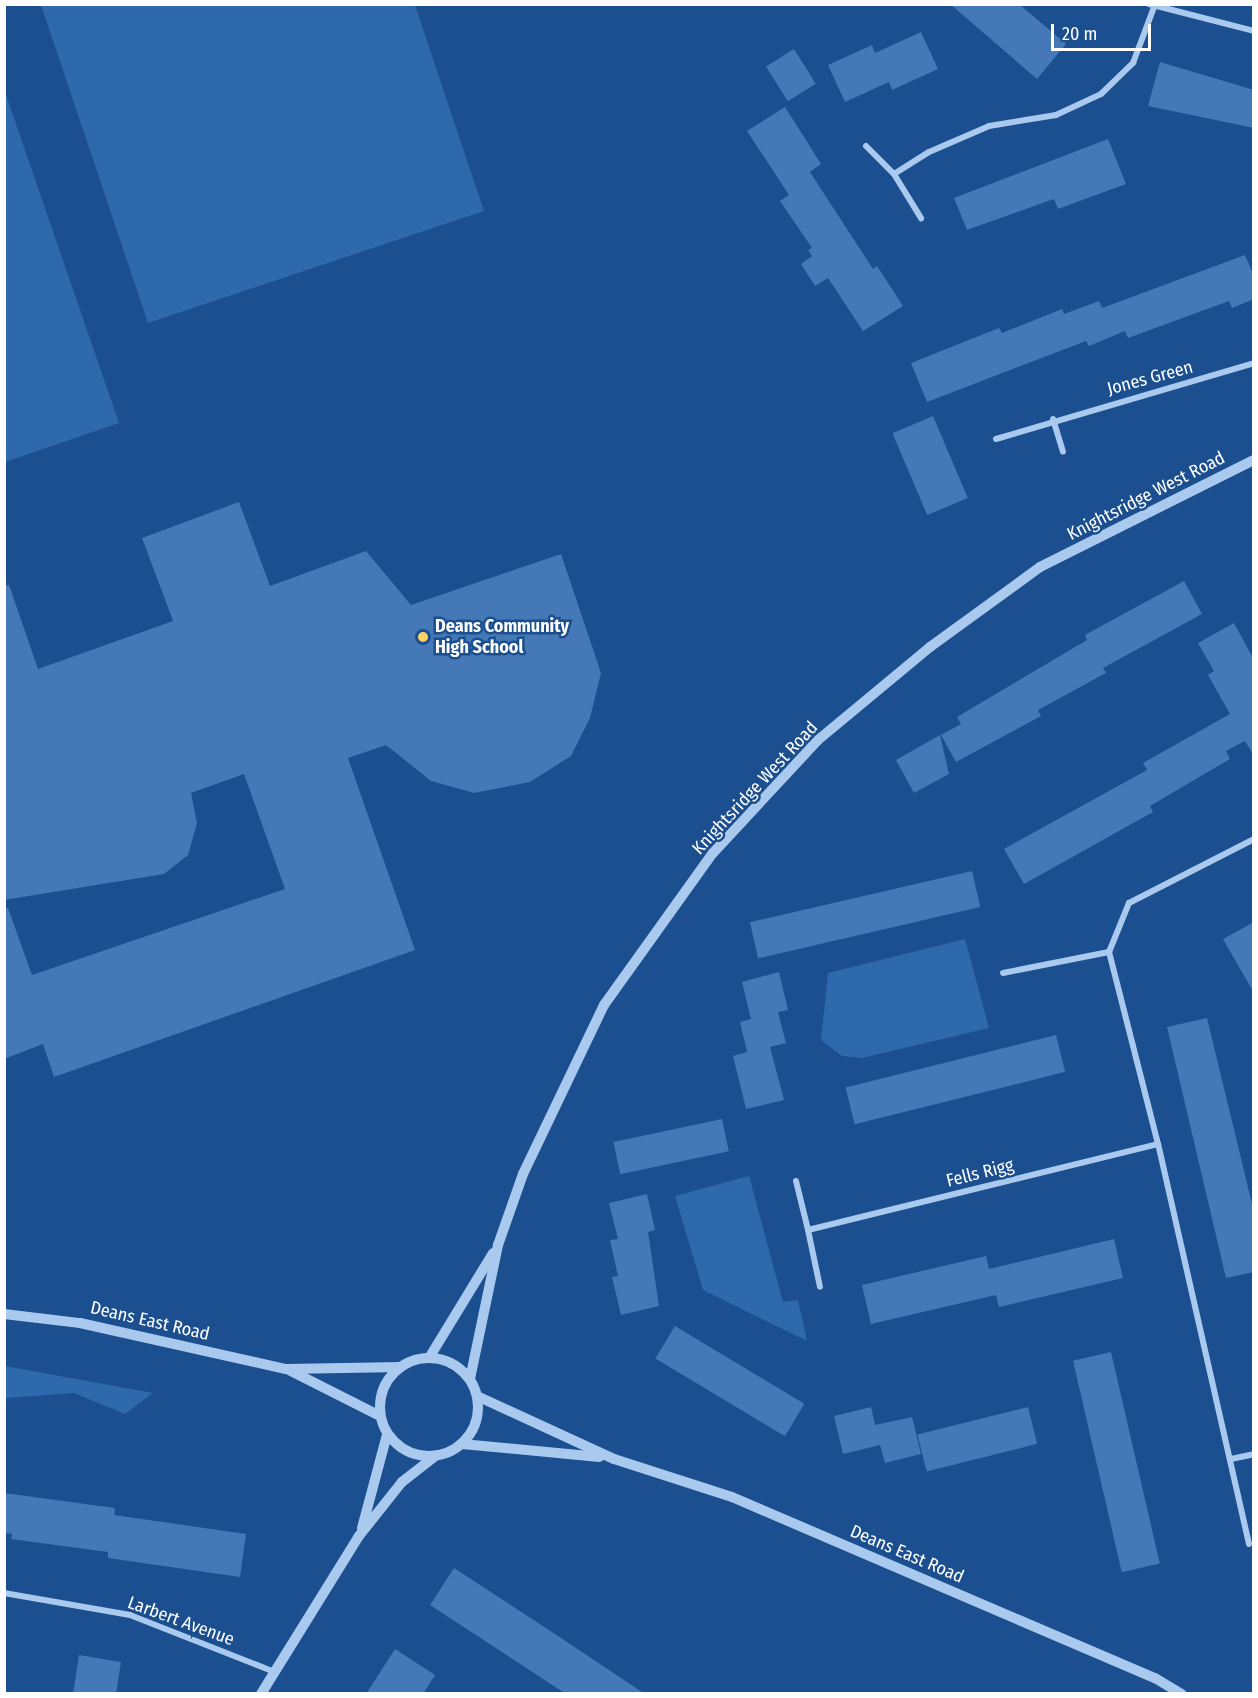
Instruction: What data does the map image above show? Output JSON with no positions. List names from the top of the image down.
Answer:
{
  "streets": {
    "street": [
      "Jones Green",
      "Knightsridge West Road",
      "Fells Rigg",
      "Deans East Road",
      "Larbert Avenue"
    ]
  },
  "crossings": [
    ["Knightsridge West Road", "Deans East Road"]
  ],
  "places": ["Deans Community High School"],
  "scale_bar": "20 m"
}
